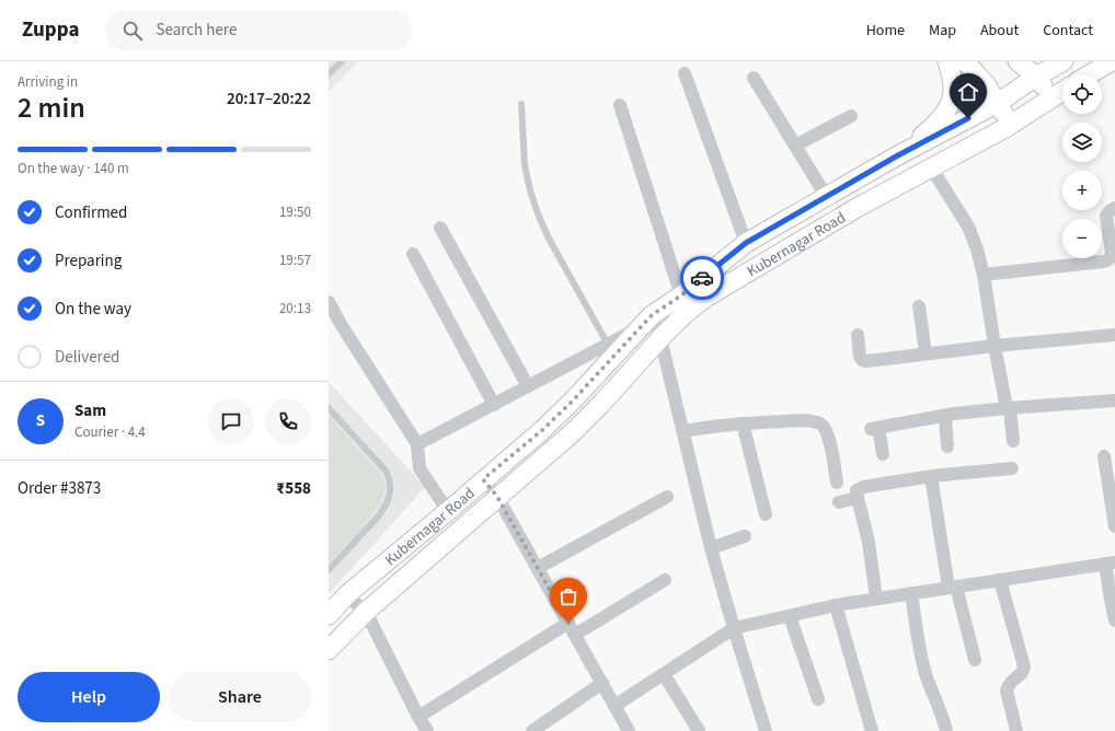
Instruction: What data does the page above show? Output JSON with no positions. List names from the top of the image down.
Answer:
{
  "streets": {
    "main road": ["Kubernagar Road"]
  },
  "page": {
    "header": "Zuppa",
    "search": "Search here",
    "nav": [
      "Home",
      "Map",
      "About",
      "Contact"
    ],
    "heading": ["2 min", "Arriving in", "20:17–20:22"],
    "panel": [
      "Sam",
      "Courier · 4.4",
      "Order #3873",
      "₹558"
    ],
    "map_buttons": ["+", "−"],
    "bar": "On the way · 140 m",
    "list": [
      ["Confirmed", "19:50"],
      ["Preparing", "19:57"],
      ["On the way", "20:13"],
      "Delivered"
    ],
    "round": "S",
    "buttons": ["Help", "Share"]
  }
}
